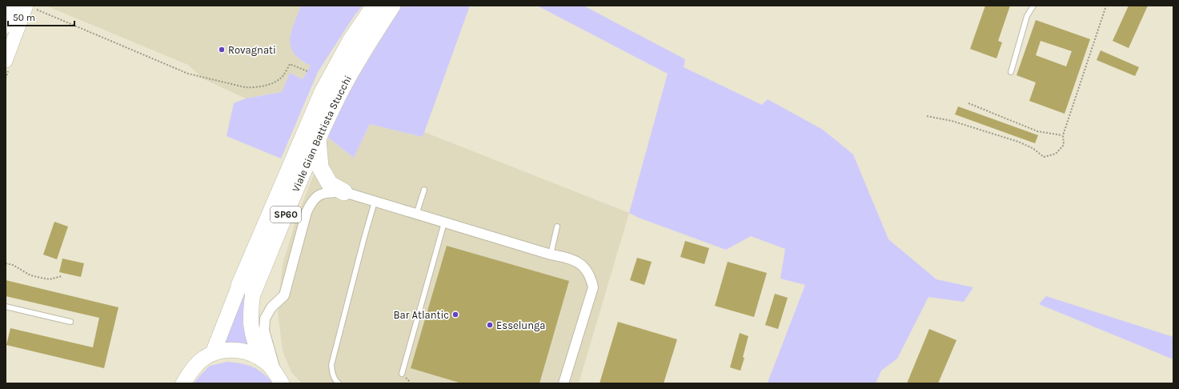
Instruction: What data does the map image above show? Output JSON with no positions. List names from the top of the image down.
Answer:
{
  "streets": {
    "highway": ["Viale Gian Battista Stucchi", "SP60"]
  },
  "places": ["Rovagnati", "Bar Atlantic", "Esselunga"],
  "scale_bar": "50 m"
}
